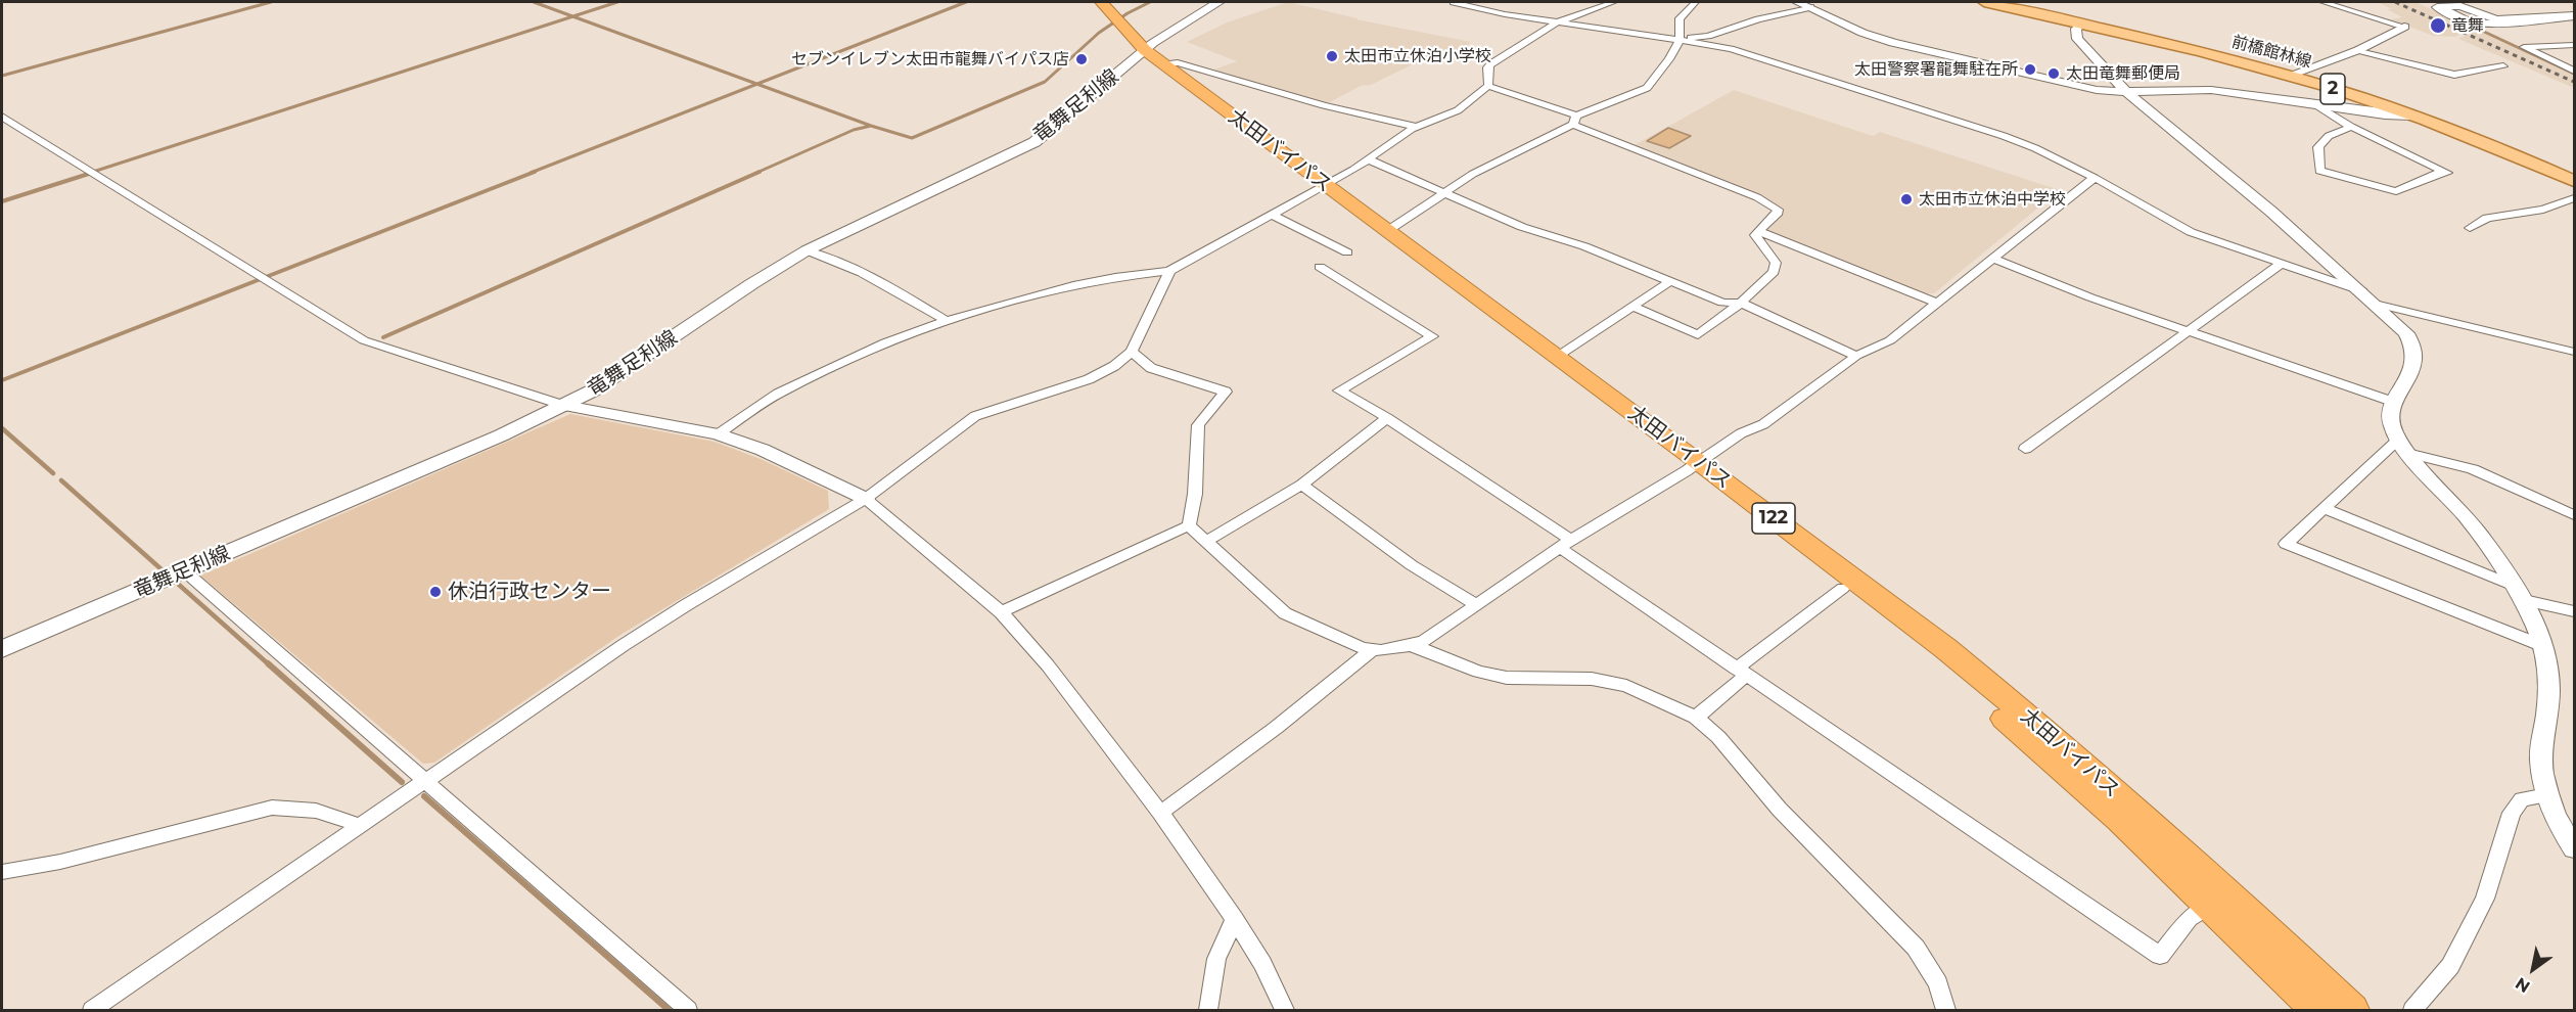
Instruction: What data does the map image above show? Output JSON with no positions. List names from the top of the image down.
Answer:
{
  "streets": {
    "highway": ["太田バイパス", "122"],
    "main road": ["前橋館林線", "2", "竜舞足利線"]
  },
  "crossings": [
    ["竜舞足利線", "太田バイパス"]
  ],
  "places": [
    "竜舞",
    "太田市立休泊小学校",
    "セブンイレブン太田市龍舞バイパス店",
    "太田警察署龍舞駐在所",
    "太田竜舞郵便局",
    "太田市立休泊中学校",
    "休泊行政センター"
  ],
  "north": "bottom left"
}
